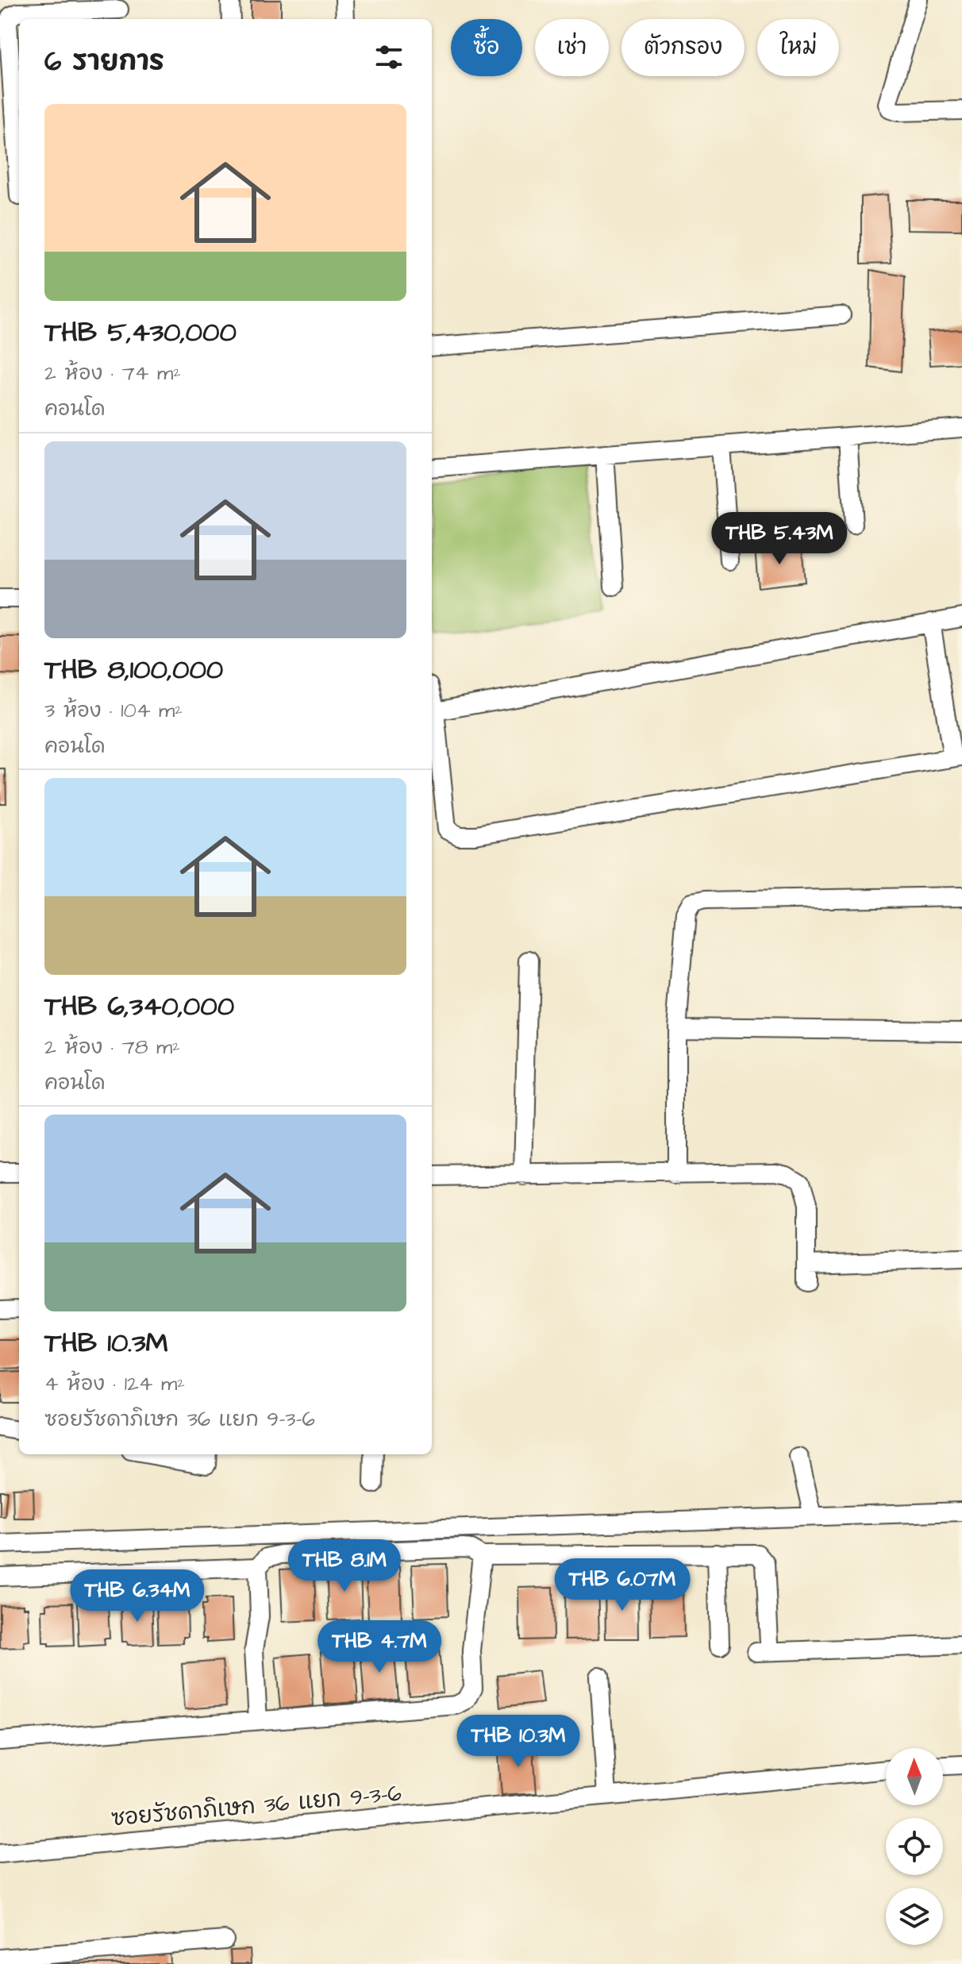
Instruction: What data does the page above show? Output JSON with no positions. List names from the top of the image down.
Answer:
{
  "streets": {
    "street": ["ซอยรัชดาภิเษก 36 แยก 9-3-6"]
  },
  "north": "top",
  "page": {
    "chip": [
      "ซื้อ",
      "เช่า",
      "ตัวกรอง",
      "ใหม่"
    ],
    "heading": "6 รายการ",
    "list": [
      {
        "name": "THB 5,430,000",
        "note": "2 ห้อง · 74 m² · คอนโด"
      },
      {
        "name": "THB 8,100,000",
        "note": "3 ห้อง · 104 m² · คอนโด"
      },
      {
        "name": "THB 6,340,000",
        "note": "2 ห้อง · 78 m² · คอนโด"
      },
      {
        "name": "THB 10.3M",
        "note": "4 ห้อง · 124 m² · ซอยรัชดาภิเษก 36 แยก 9-3-6"
      }
    ],
    "price": [
      "THB 5.43M",
      "THB 8.1M",
      "THB 6.07M",
      "THB 6.34M",
      "THB 4.7M",
      "THB 10.3M"
    ]
  }
}
